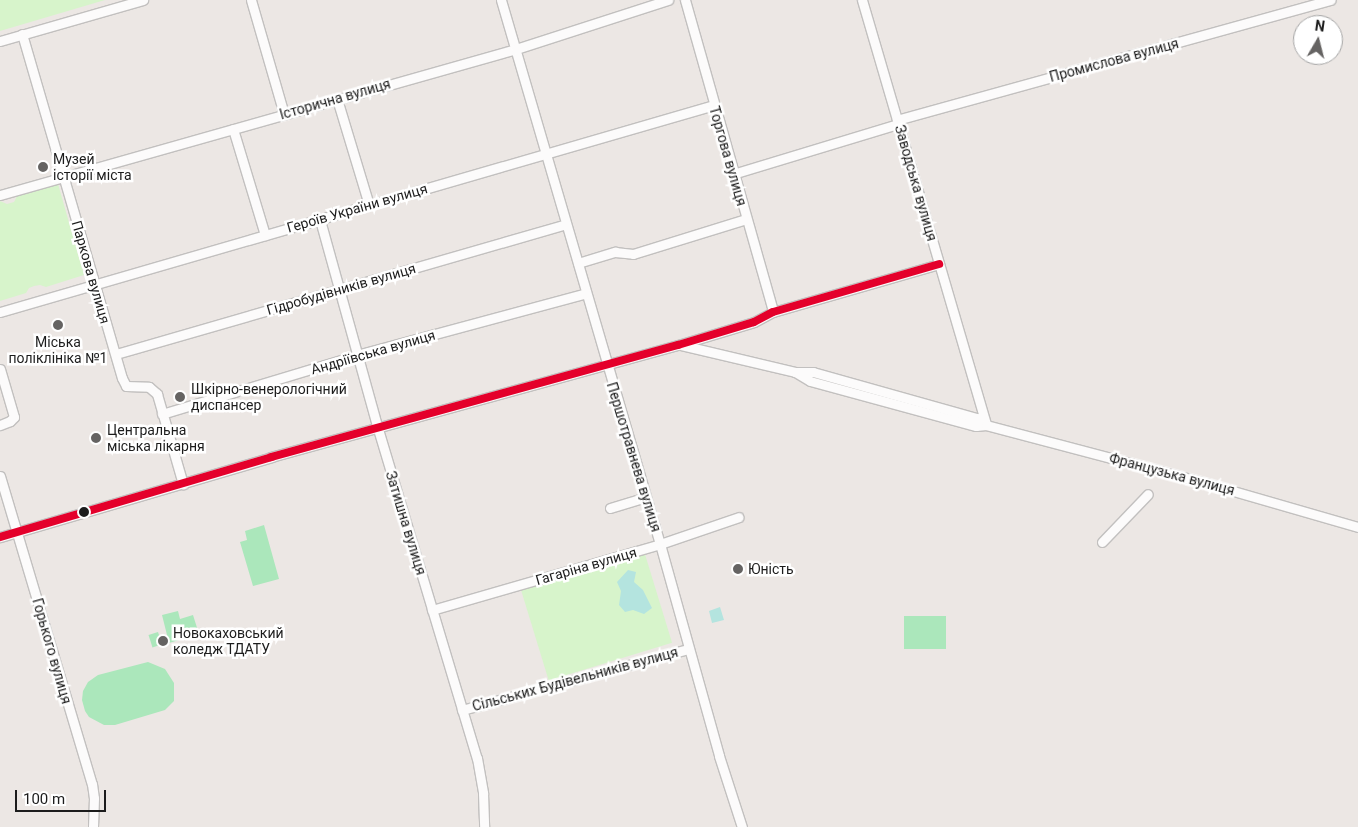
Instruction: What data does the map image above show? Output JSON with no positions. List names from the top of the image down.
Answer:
{
  "streets": {
    "street": [
      "Промислова вулиця",
      "Історична вулиця",
      "Торгова вулиця",
      "Заводська вулиця",
      "Героїв України вулиця",
      "Паркова вулиця",
      "Гідробудівників вулиця",
      "Андріївська вулиця",
      "Першотравнева вулиця",
      "Французька вулиця",
      "Затишна вулиця",
      "Гагаріна вулиця",
      "Горького вулиця",
      "Сільських Будівельників вулиця"
    ]
  },
  "crossings": [
    ["Промислова вулиця", "Заводська вулиця"],
    ["Історична вулиця", "Паркова вулиця"],
    ["Історична вулиця", "Першотравнева вулиця"],
    ["Торгова вулиця", "Героїв України вулиця"],
    ["Заводська вулиця", "Французька вулиця"],
    ["Героїв України вулиця", "Паркова вулиця"],
    ["Героїв України вулиця", "Першотравнева вулиця"],
    ["Героїв України вулиця", "Затишна вулиця"],
    ["Паркова вулиця", "Гідробудівників вулиця"],
    ["Паркова вулиця", "Андріївська вулиця"],
    ["Гідробудівників вулиця", "Першотравнева вулиця"],
    ["Гідробудівників вулиця", "Затишна вулиця"],
    ["Андріївська вулиця", "Першотравнева вулиця"],
    ["Андріївська вулиця", "Затишна вулиця"],
    ["Першотравнева вулиця", "Гагаріна вулиця"],
    ["Першотравнева вулиця", "Сільських Будівельників вулиця"],
    ["Затишна вулиця", "Гагаріна вулиця"],
    ["Затишна вулиця", "Сільських Будівельників вулиця"]
  ],
  "places": [
    "Музей історії міста",
    "Міська поліклініка №1",
    "Шкірно-венерологічний диспансер",
    "Центральна міська лікарня",
    "Юність",
    "Новокаховський коледж ТДАТУ"
  ],
  "scale_bar": "100 m",
  "north": "top"
}
